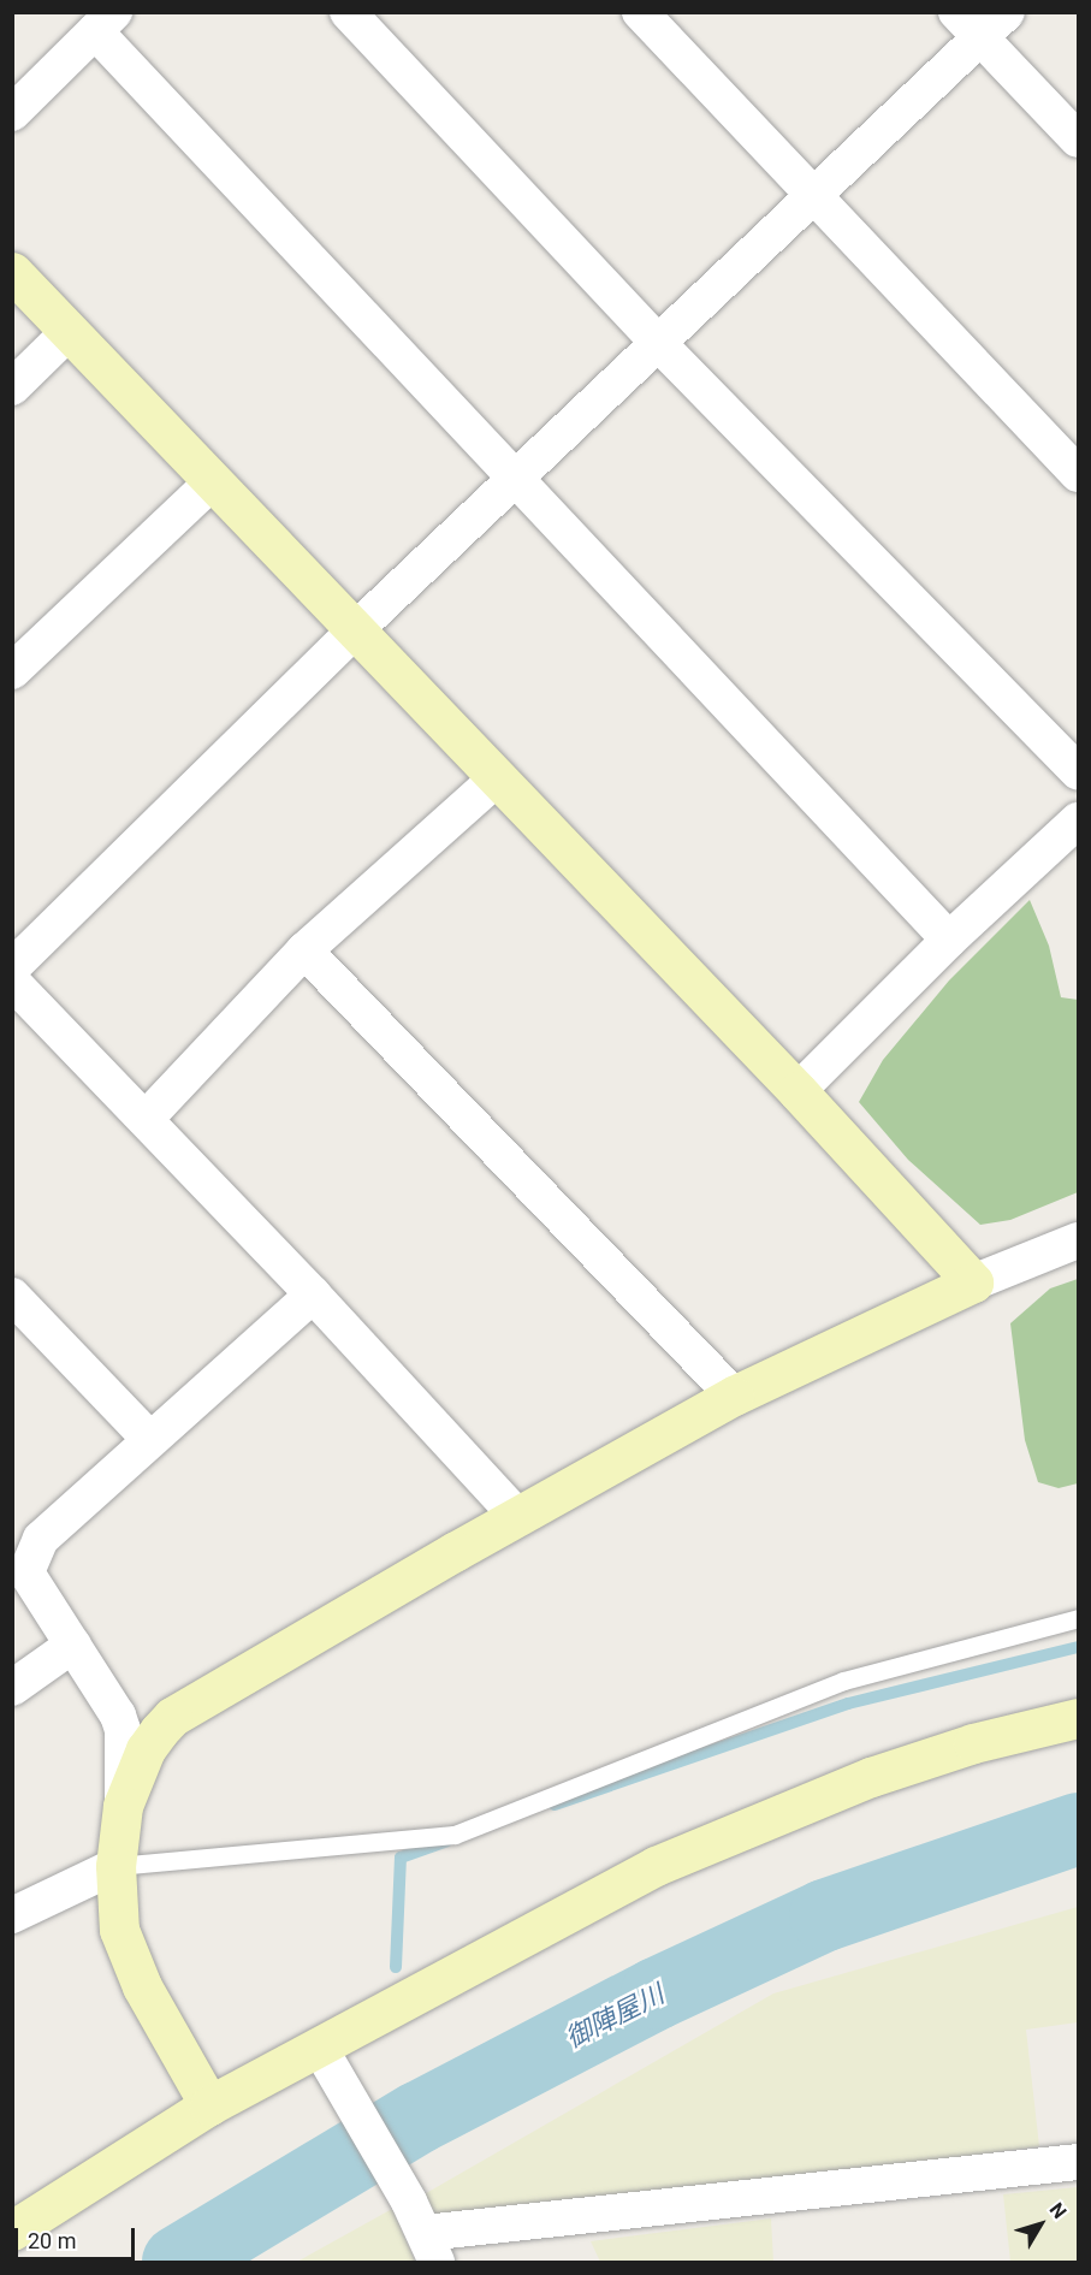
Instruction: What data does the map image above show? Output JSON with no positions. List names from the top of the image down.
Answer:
{
  "water": ["御陣屋川"],
  "scale_bar": "20 m",
  "north": "top right"
}
